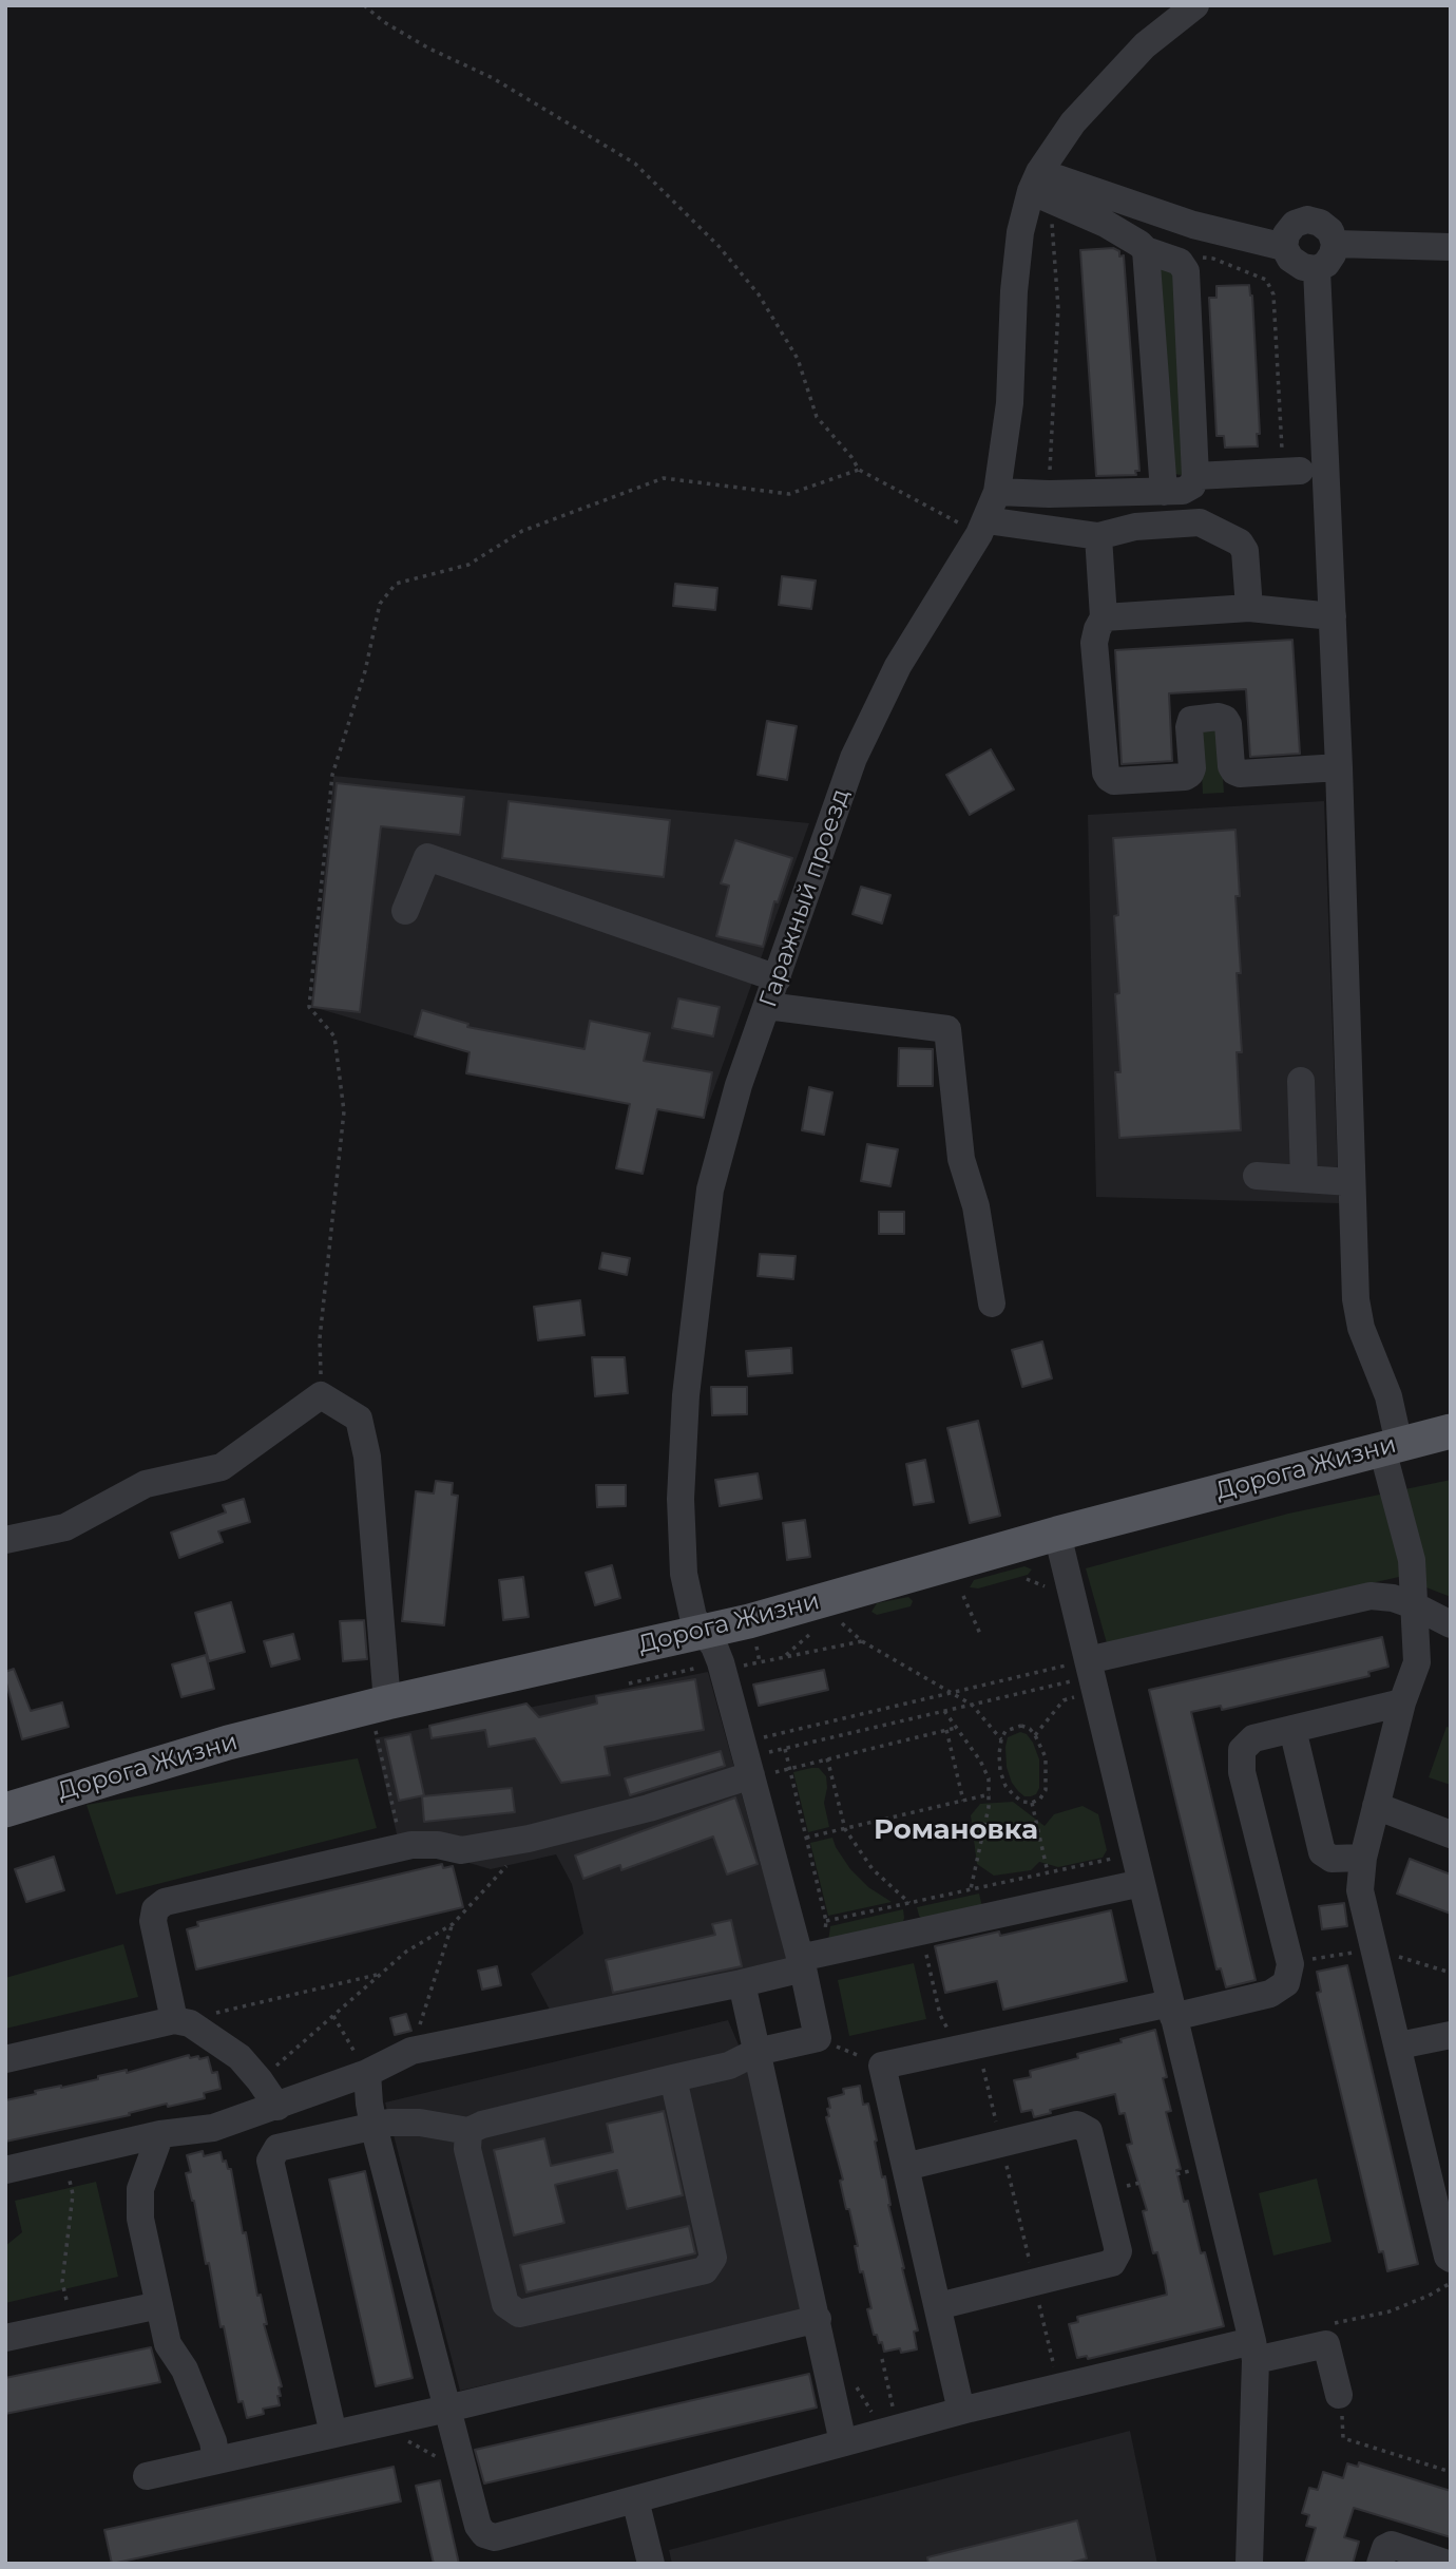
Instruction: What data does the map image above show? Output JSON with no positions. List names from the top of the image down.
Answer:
{
  "streets": {
    "main road": ["Дорога Жизни"],
    "street": ["Гаражный проезд"]
  },
  "crossings": [
    ["Гаражный проезд", "Дорога Жизни"]
  ],
  "districts": ["Романовка"]
}
